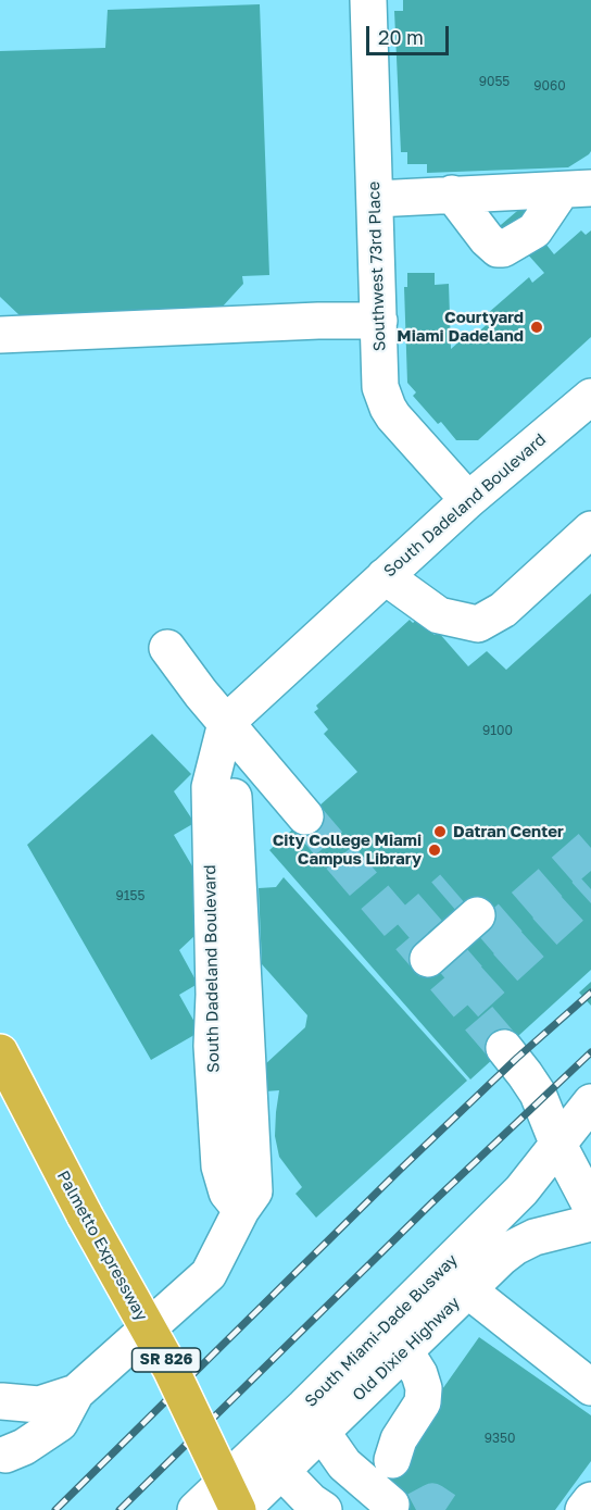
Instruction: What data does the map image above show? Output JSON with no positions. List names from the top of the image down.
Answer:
{
  "streets": {
    "highway": ["Palmetto Expressway", "SR 826"],
    "street": [
      "Southwest 73rd Place",
      "South Dadeland Boulevard",
      "South Miami-Dade Busway",
      "Old Dixie Highway"
    ]
  },
  "crossings": [
    ["Southwest 73rd Place", "South Dadeland Boulevard"],
    ["Palmetto Expressway", "Old Dixie Highway"]
  ],
  "places": ["Courtyard Miami Dadeland", "Datran Center", "City College Miami Campus Library"],
  "house_numbers": [
    "9055",
    "9060",
    "9100",
    "9155",
    "9350"
  ],
  "scale_bar": "20 m"
}
